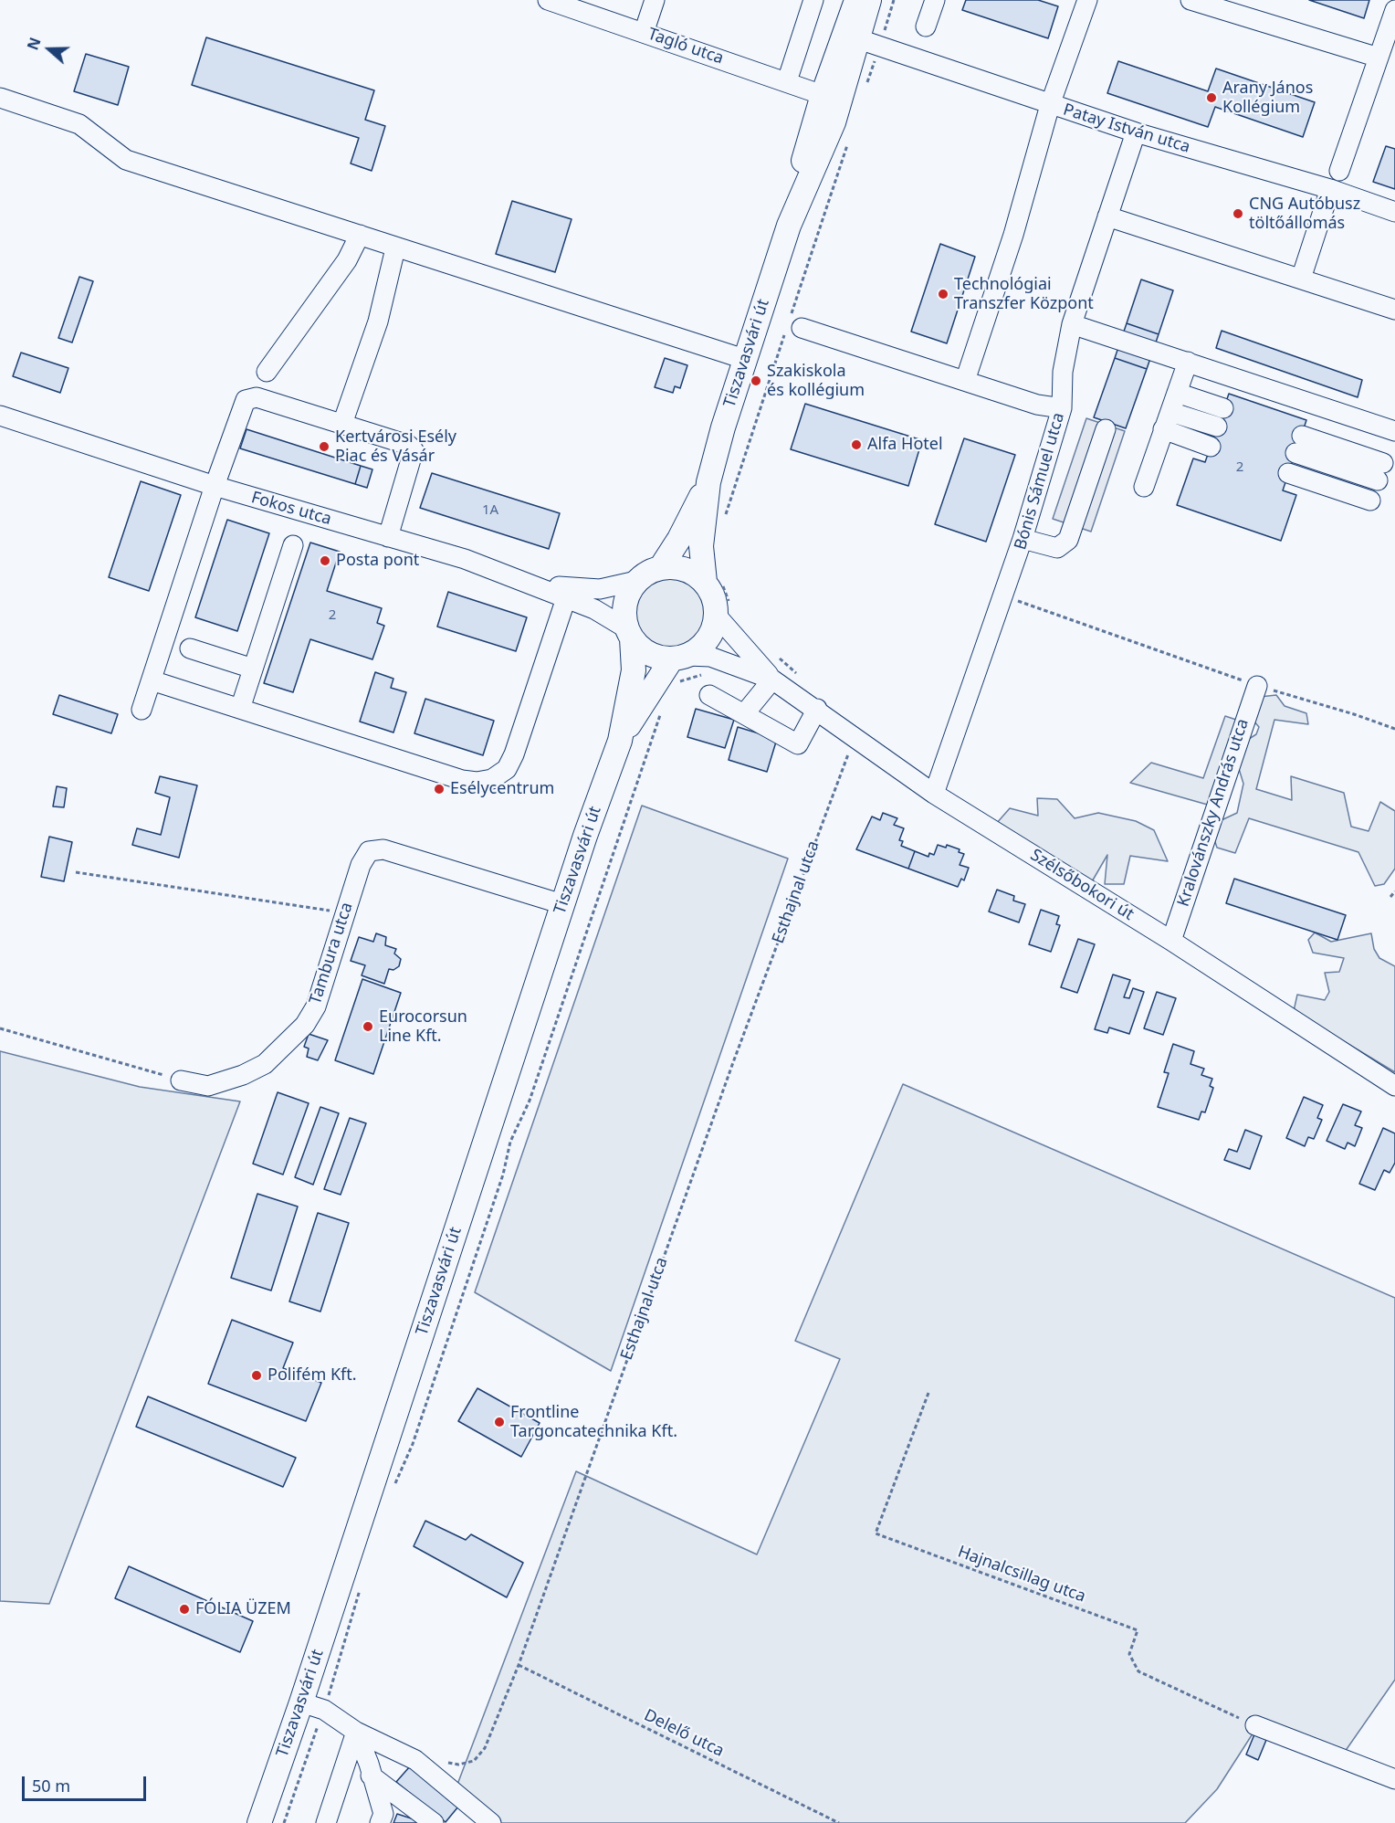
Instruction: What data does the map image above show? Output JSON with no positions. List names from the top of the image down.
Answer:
{
  "streets": {
    "main road": ["Tiszavasvári út"],
    "street": [
      "Tagló utca",
      "Patay István utca",
      "Bónis Sámuel utca",
      "Fokos utca",
      "Kralovánszky András utca",
      "Szélsőbokori út",
      "Tambura utca"
    ],
    "path": ["Esthajnal utca", "Hajnalcsillag utca", "Delelő utca"]
  },
  "crossings": [
    ["Tagló utca", "Tiszavasvári út"],
    ["Patay István utca", "Tiszavasvári út"],
    ["Patay István utca", "Bónis Sámuel utca"],
    ["Tiszavasvári út", "Tambura utca"],
    ["Bónis Sámuel utca", "Szélsőbokori út"],
    ["Kralovánszky András utca", "Szélsőbokori út"],
    ["Szélsőbokori út", "Esthajnal utca"],
    ["Esthajnal utca", "Delelő utca"]
  ],
  "places": [
    "Arany János Kollégium",
    "CNG Autóbusz töltőállomás",
    "Technológiai Transzfer Központ",
    "Szakiskola és kollégium",
    "Alfa Hotel",
    "Kertvárosi Esély Piac és Vásár",
    "Posta pont",
    "Esélycentrum",
    "Eurocorsun Line Kft.",
    "Polifém Kft.",
    "Frontline Targoncatechnika Kft.",
    "FÓLIA ÜZEM"
  ],
  "house_numbers": ["2", "1A", "2"],
  "scale_bar": "50 m",
  "north": "left"
}
